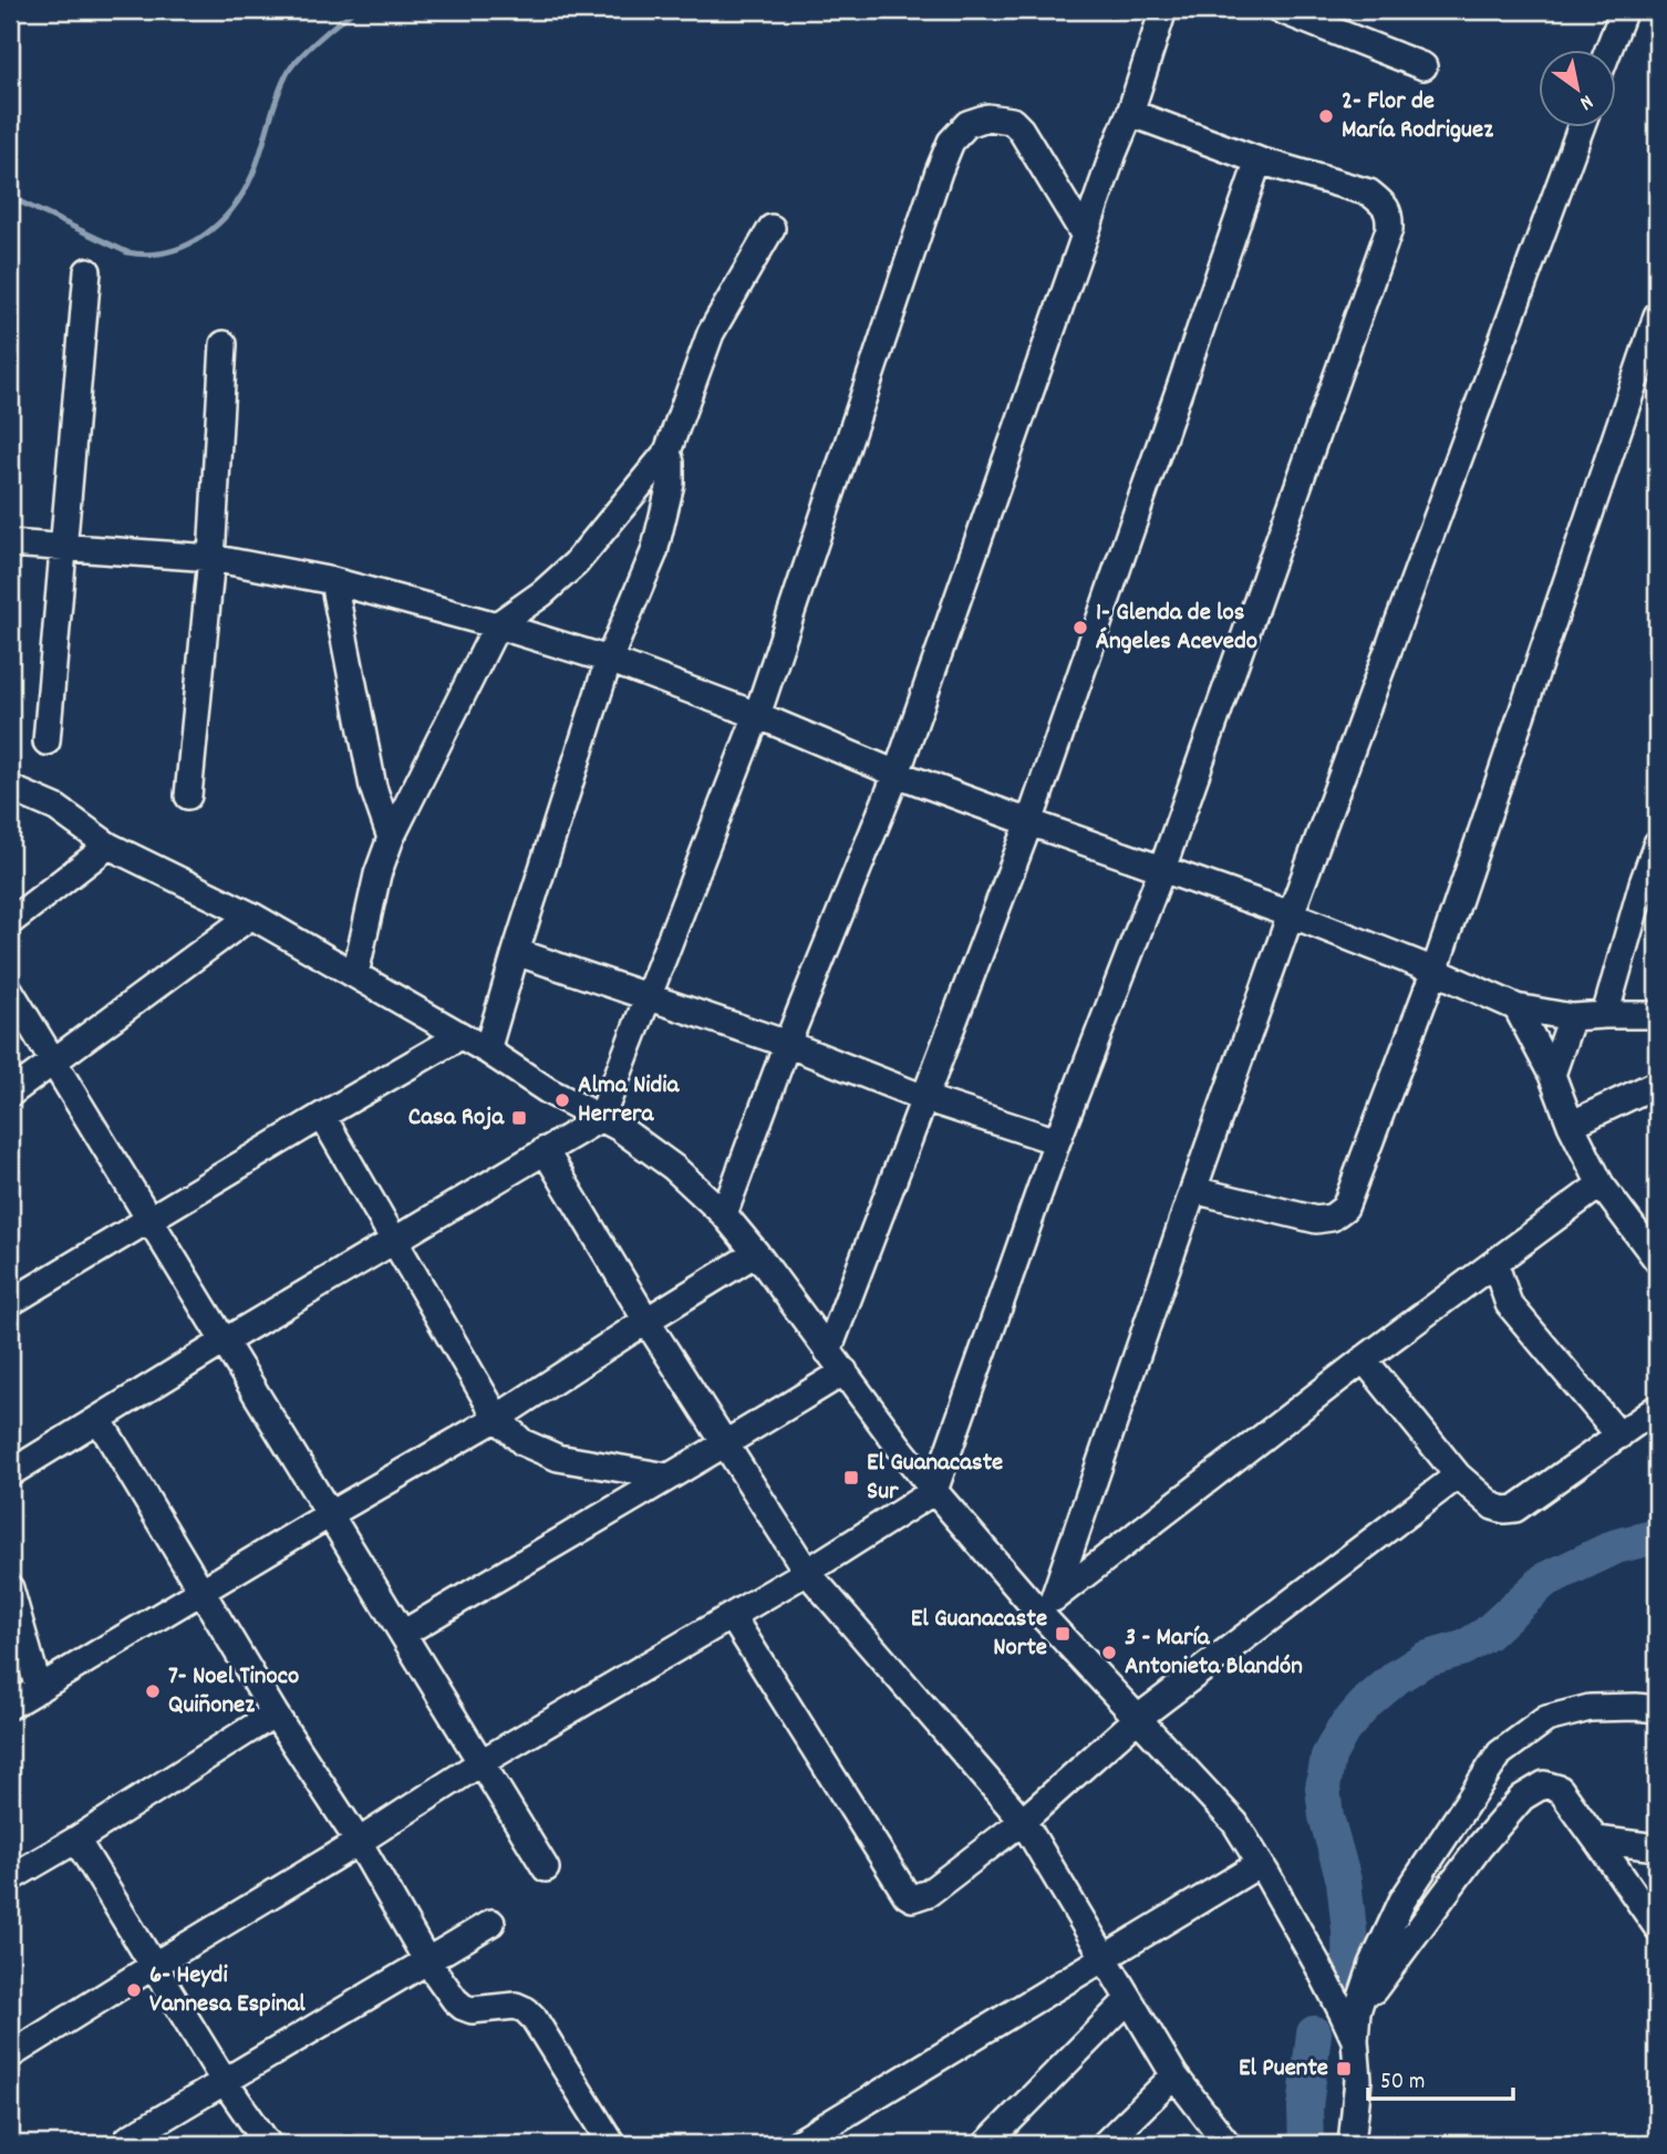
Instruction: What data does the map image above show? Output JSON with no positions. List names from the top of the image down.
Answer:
{
  "places": {
    "other": [
      "2- Flor de María Rodriguez",
      "1- Glenda de los Ángeles Acevedo",
      "Alma Nidia Herrera",
      "3 - María Antonieta Blandón",
      "7- Noel Tinoco Quiñonez",
      "6- Heydi Vannesa Espinal"
    ],
    "transit": [
      "Casa Roja",
      "El Guanacaste Sur",
      "El Guanacaste Norte",
      "El Puente"
    ]
  },
  "scale_bar": "50 m",
  "north": "bottom right"
}
